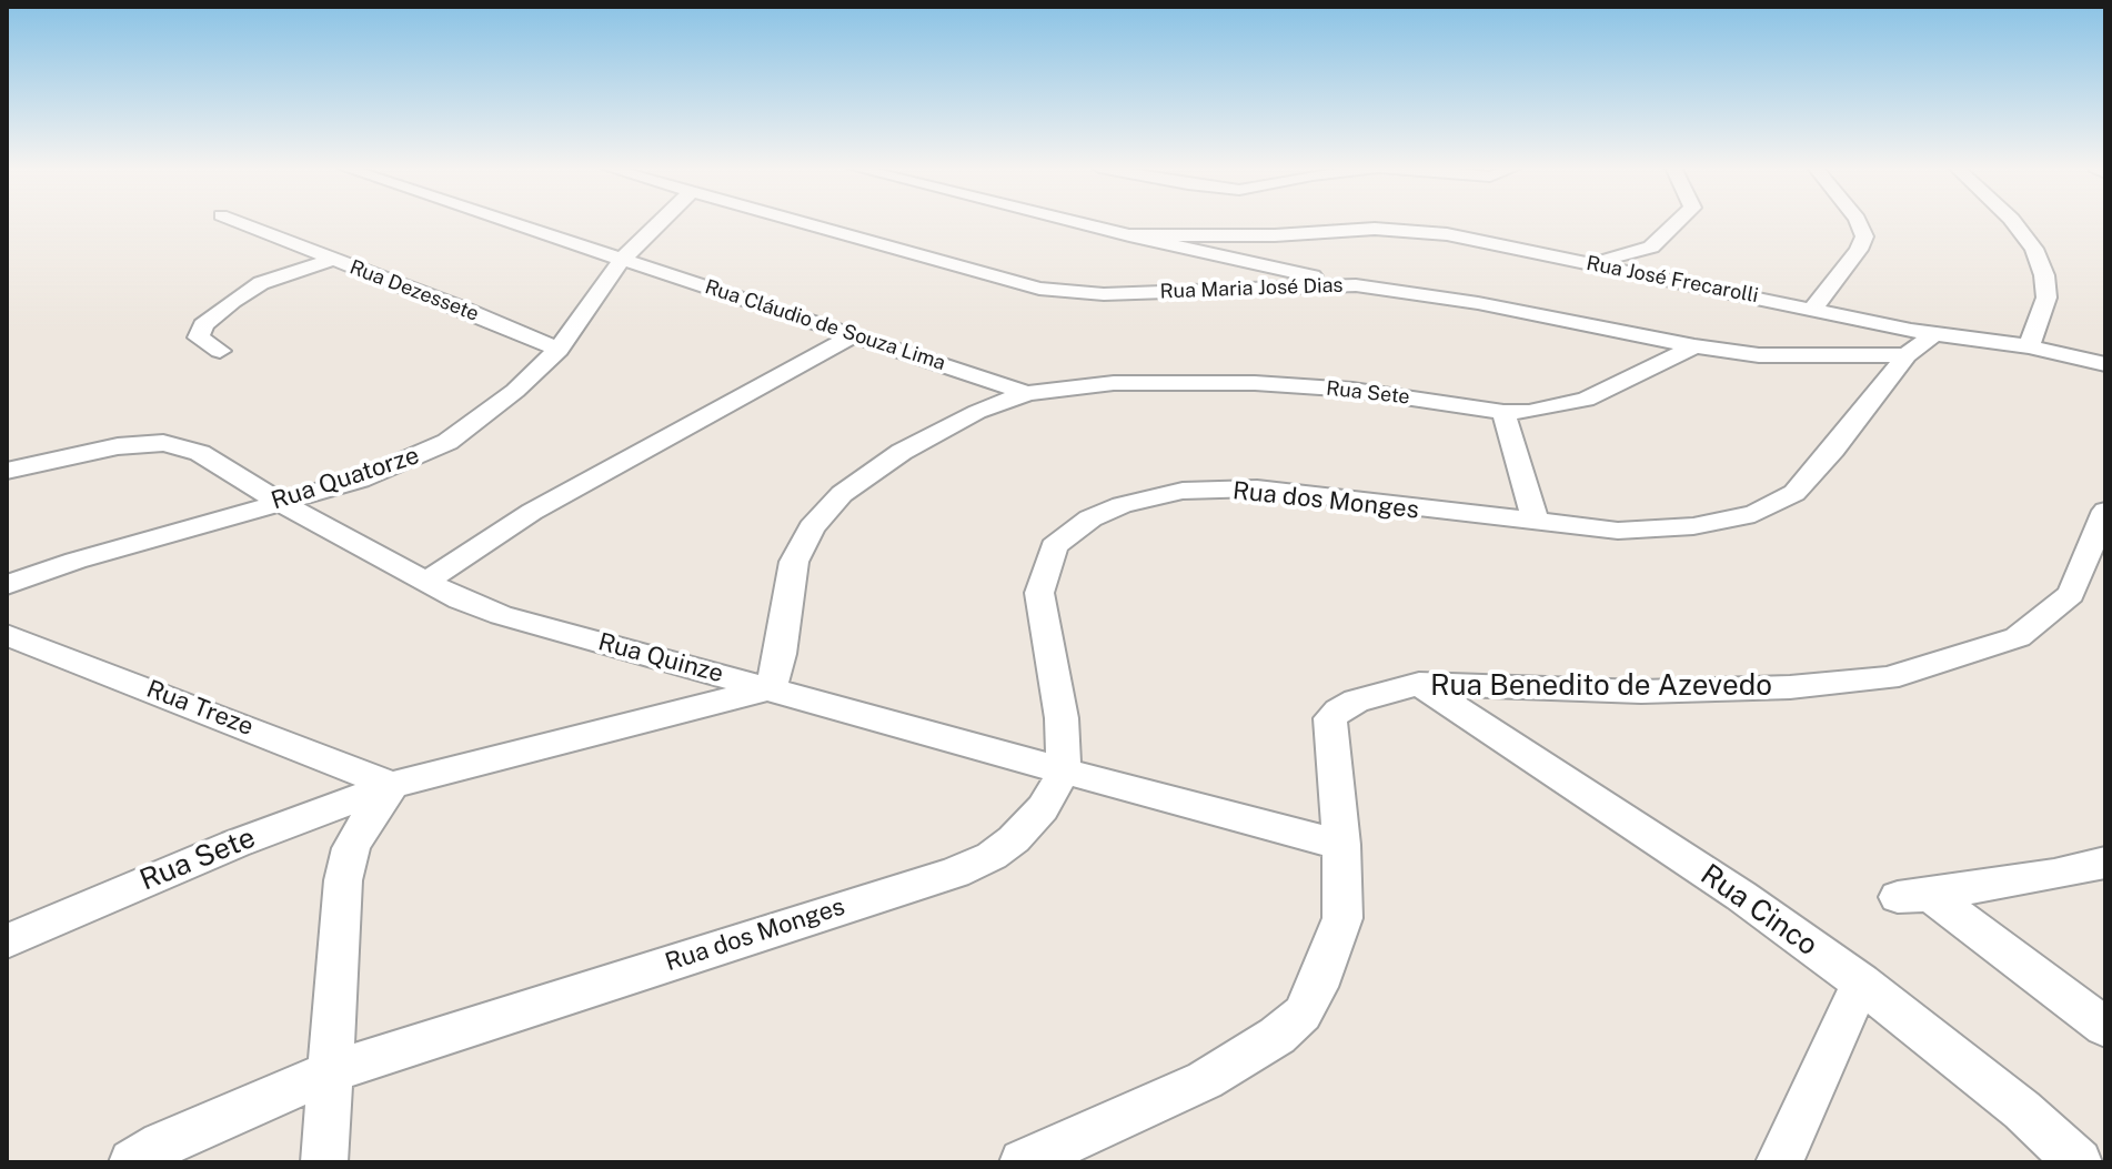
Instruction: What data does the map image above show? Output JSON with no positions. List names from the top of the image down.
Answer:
{
  "streets": {
    "street": [
      "Rua José Frecarolli",
      "Rua Maria José Dias",
      "Rua Dezessete",
      "Rua Cláudio de Souza Lima",
      "Rua Sete",
      "Rua Quatorze",
      "Rua dos Monges",
      "Rua Quinze",
      "Rua Benedito de Azevedo",
      "Rua Treze",
      "Rua Cinco"
    ]
  },
  "crossings": [
    ["Rua José Frecarolli", "Rua dos Monges"],
    ["Rua Maria José Dias", "Rua Sete"],
    ["Rua Maria José Dias", "Rua dos Monges"],
    ["Rua Dezessete", "Rua Quatorze"],
    ["Rua Cláudio de Souza Lima", "Rua Sete"],
    ["Rua Cláudio de Souza Lima", "Rua Quatorze"],
    ["Rua Sete", "Rua Quinze"],
    ["Rua Sete", "Rua Treze"],
    ["Rua Quatorze", "Rua Quinze"],
    ["Rua dos Monges", "Rua Quinze"],
    ["Rua Quinze", "Rua Benedito de Azevedo"],
    ["Rua Benedito de Azevedo", "Rua Cinco"]
  ]
}
